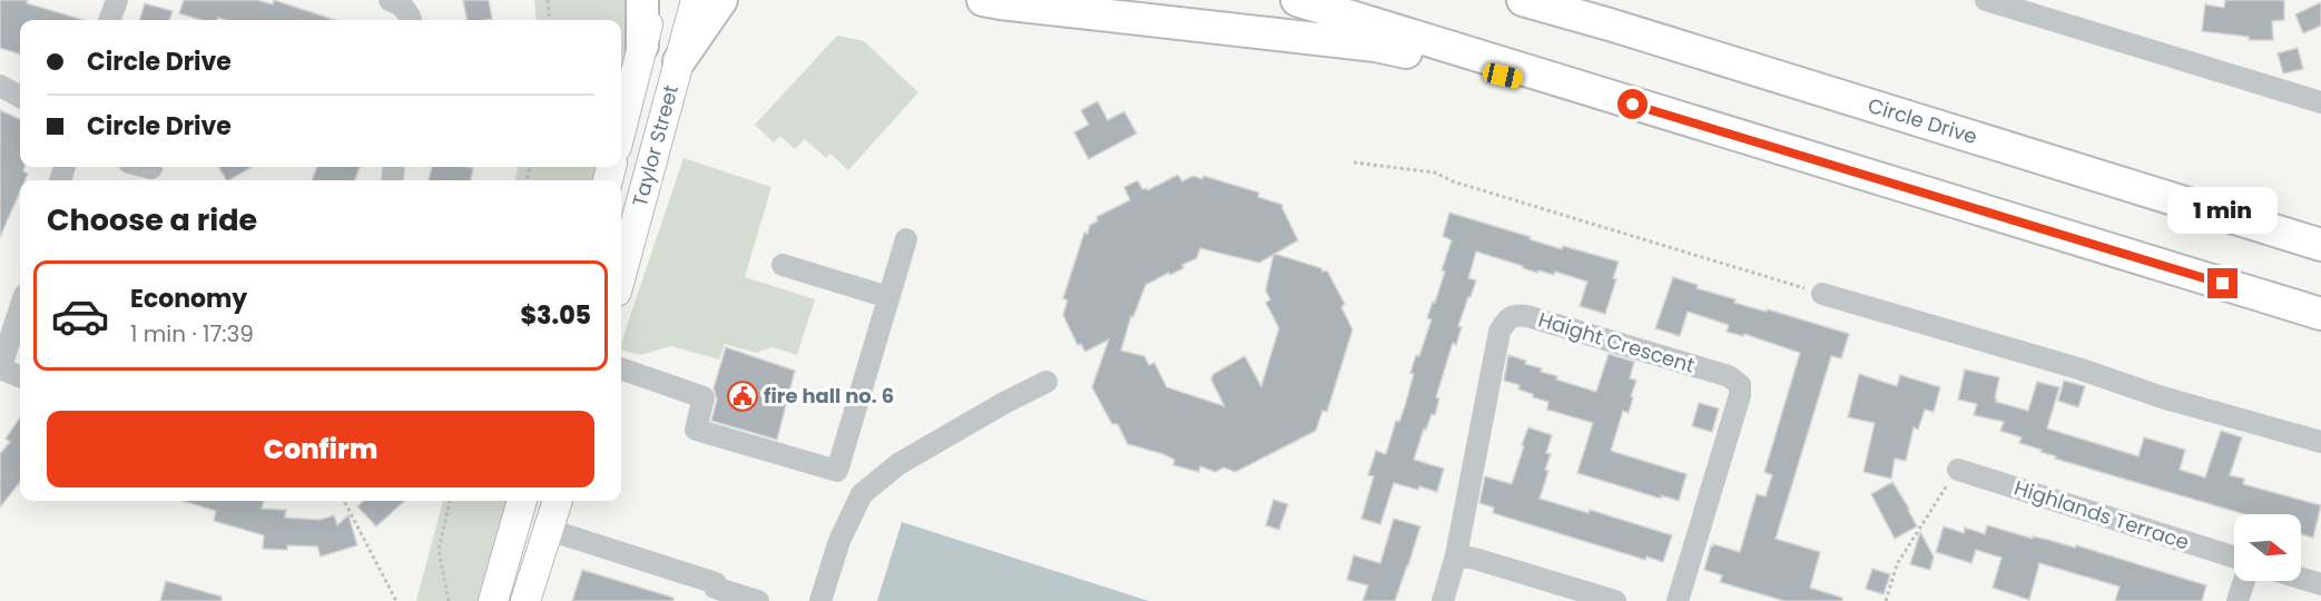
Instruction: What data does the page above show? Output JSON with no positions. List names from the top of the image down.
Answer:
{
  "streets": {
    "highway": ["Circle Drive"],
    "main road": ["Taylor Street"],
    "street": ["Haight Crescent", "Highlands Terrace"]
  },
  "places": {
    "public building": ["fire hall no. 6"]
  },
  "north": "right",
  "page": {
    "banner": ["Circle Drive", "Circle Drive"],
    "heading": "Choose a ride",
    "bubble": "1 min",
    "list": [
      {
        "name": "Economy",
        "note": "1 min · 17:39",
        "value": "$3.05"
      }
    ],
    "buttons": "Confirm"
  }
}
